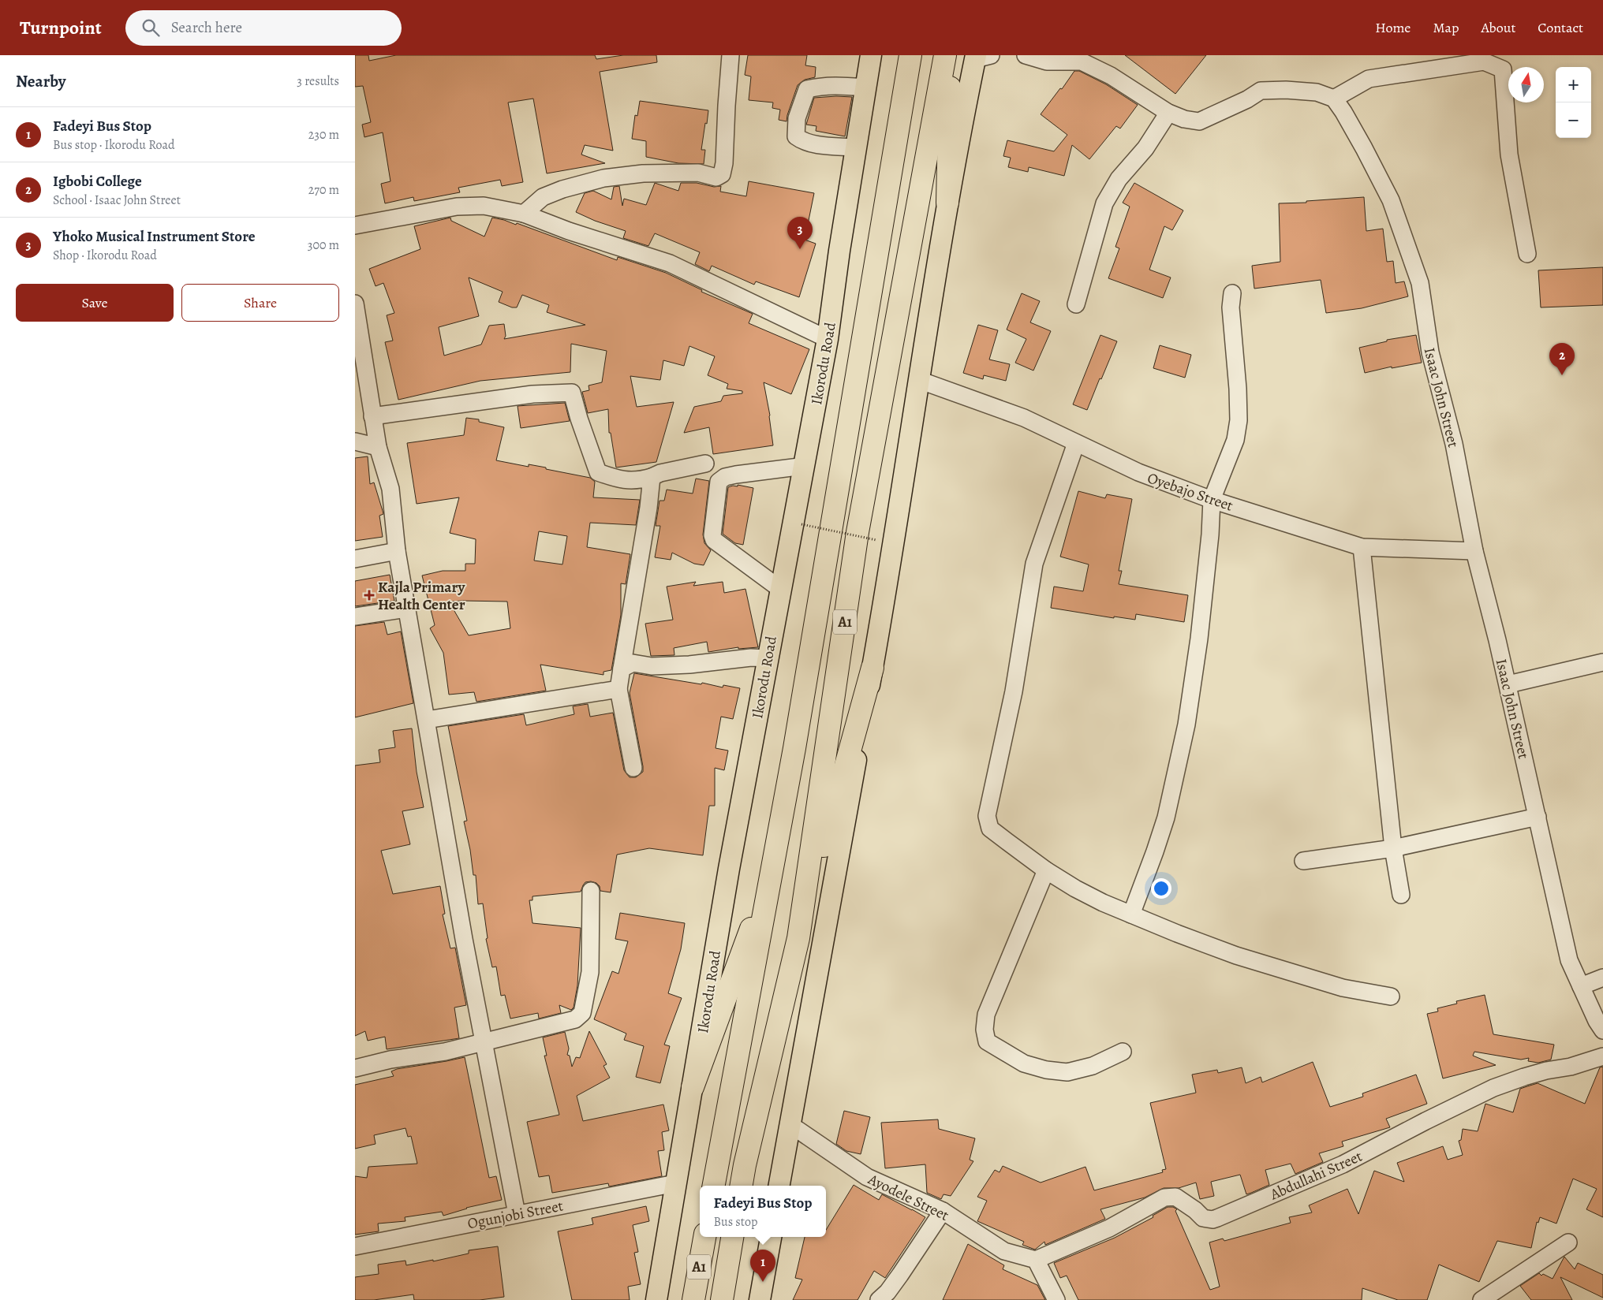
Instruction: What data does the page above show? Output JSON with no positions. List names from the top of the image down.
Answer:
{
  "streets": {
    "highway": ["A1"],
    "main road": ["Ikorodu Road"],
    "street": [
      "Isaac John Street",
      "Oyebajo Street",
      "Abdullahi Street",
      "Ayodele Street",
      "Ogunjobi Street"
    ]
  },
  "crossings": [
    ["Ikorodu Road", "Ogunjobi Street"],
    ["Isaac John Street", "Oyebajo Street"],
    ["Abdullahi Street", "Ayodele Street"]
  ],
  "places": {
    "health": ["Kajla Primary Health Center"]
  },
  "north": "top",
  "page": {
    "header": "Turnpoint",
    "search": "Search here",
    "nav": [
      "Home",
      "Map",
      "About",
      "Contact"
    ],
    "heading": ["Nearby", "3 results"],
    "map_buttons": ["+", "−"],
    "list": [
      {
        "mark": "1",
        "name": "Fadeyi Bus Stop",
        "note": "Bus stop · Ikorodu Road",
        "value": "230 m"
      },
      {
        "mark": "2",
        "name": "Igbobi College",
        "note": "School · Isaac John Street",
        "value": "270 m"
      },
      {
        "mark": "3",
        "name": "Yhoko Musical Instrument Store",
        "note": "Shop · Ikorodu Road",
        "value": "300 m"
      }
    ],
    "pins": ["3", "2", "1"],
    "buttons": ["Save", "Share"],
    "popup": ["Fadeyi Bus Stop", "Bus stop"]
  }
}
